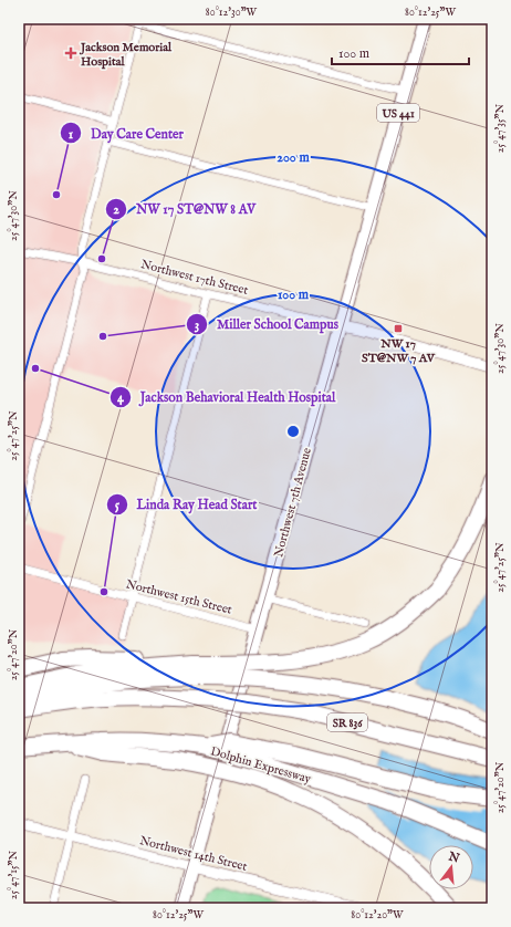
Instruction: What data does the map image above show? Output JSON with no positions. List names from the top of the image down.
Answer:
{
  "streets": {
    "highway": ["SR 836", "Dolphin Expressway"],
    "main road": ["US 441", "Northwest 7th Avenue"],
    "street": ["Northwest 17th Street", "Northwest 15th Street", "Northwest 14th Street"]
  },
  "crossings": [
    ["Northwest 17th Street", "Northwest 7th Avenue"],
    ["Northwest 7th Avenue", "Northwest 15th Street"],
    ["Northwest 7th Avenue", "Northwest 14th Street"]
  ],
  "places": {
    "health": ["Jackson Memorial Hospital"],
    "other": [
      "Day Care Center",
      "NW 17 ST@NW 8 AV",
      "Miller School Campus",
      "Jackson Behavioral Health Hospital",
      "Linda Ray Head Start"
    ],
    "transit": ["NW 17 ST@NW 7 AV"]
  },
  "scale_bar": "100 m",
  "north": "top",
  "coordinates": [
    "80°12'30\"W",
    "80°12'25\"W",
    "25°47'35\"N",
    "25°47'30\"N",
    "25°47'25\"N",
    "25°47'20\"N",
    "25°47'15\"N",
    "80°12'20\"W"
  ],
  "rings": ["200 m", "100 m"]
}
